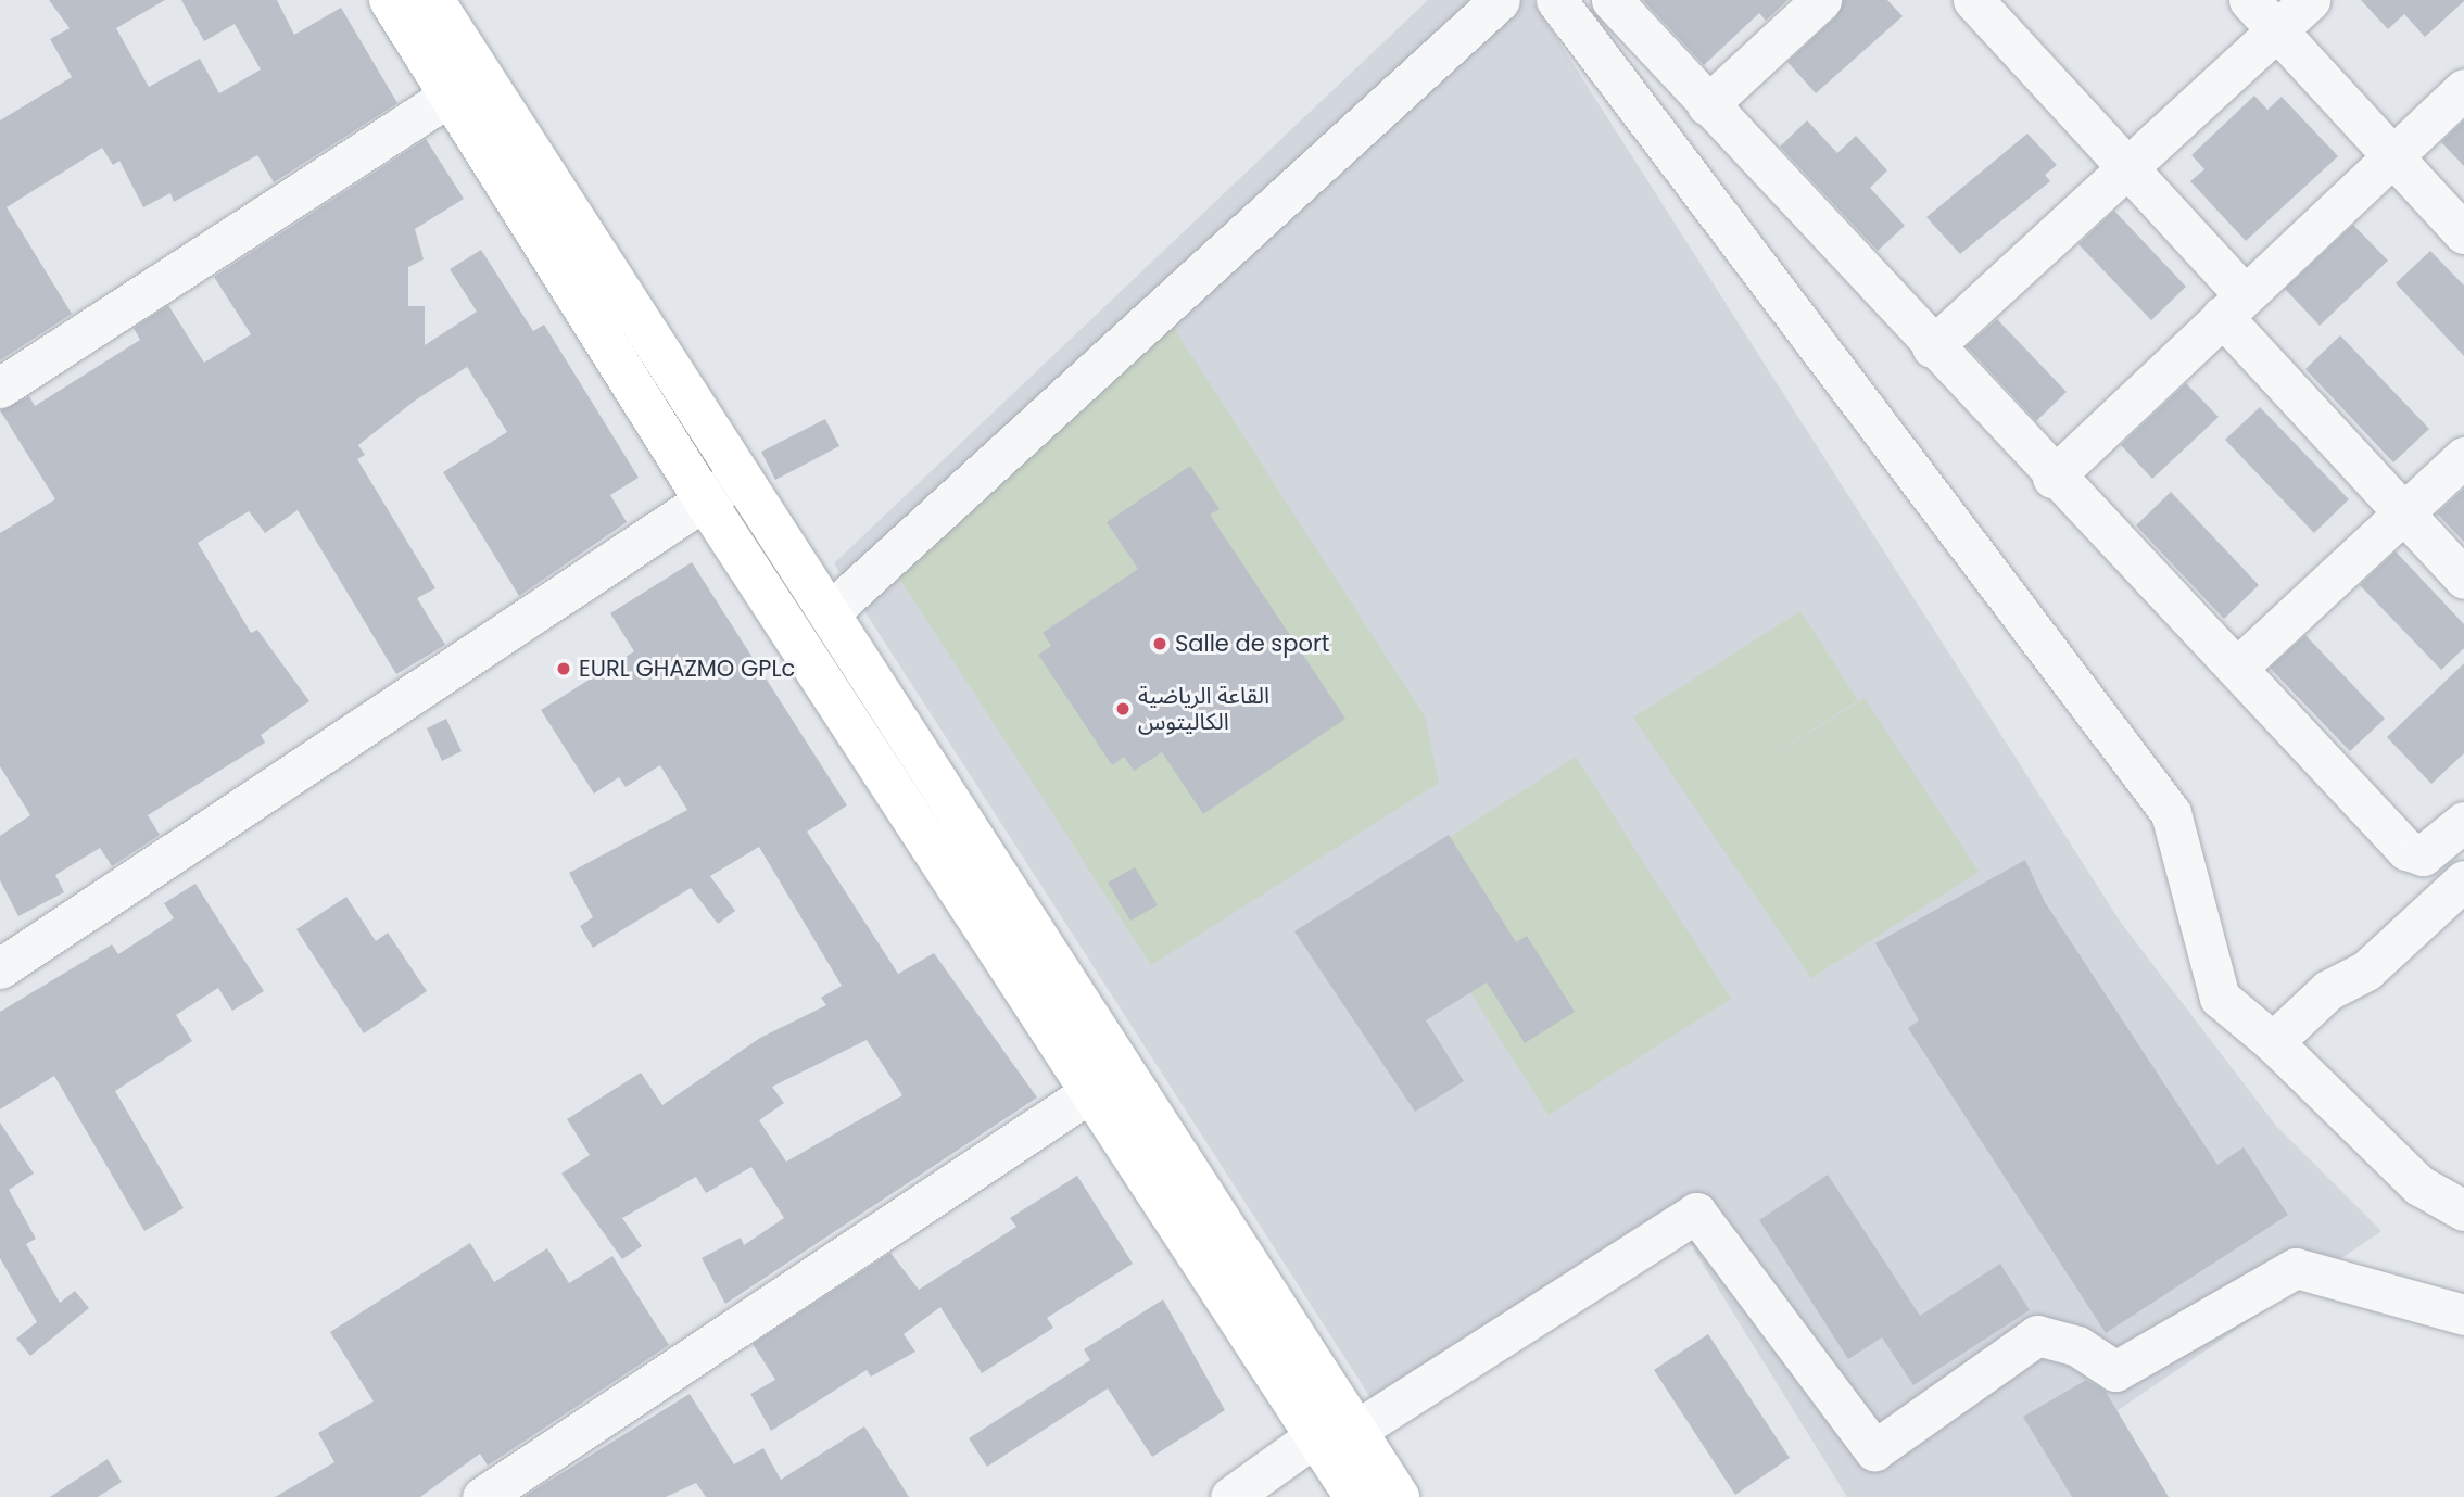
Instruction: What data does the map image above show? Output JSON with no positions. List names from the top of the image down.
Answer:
{
  "places": ["Salle de sport", "EURL GHAZMO GPLc", "القاعة الرياضية الكاليتوس"]
}
